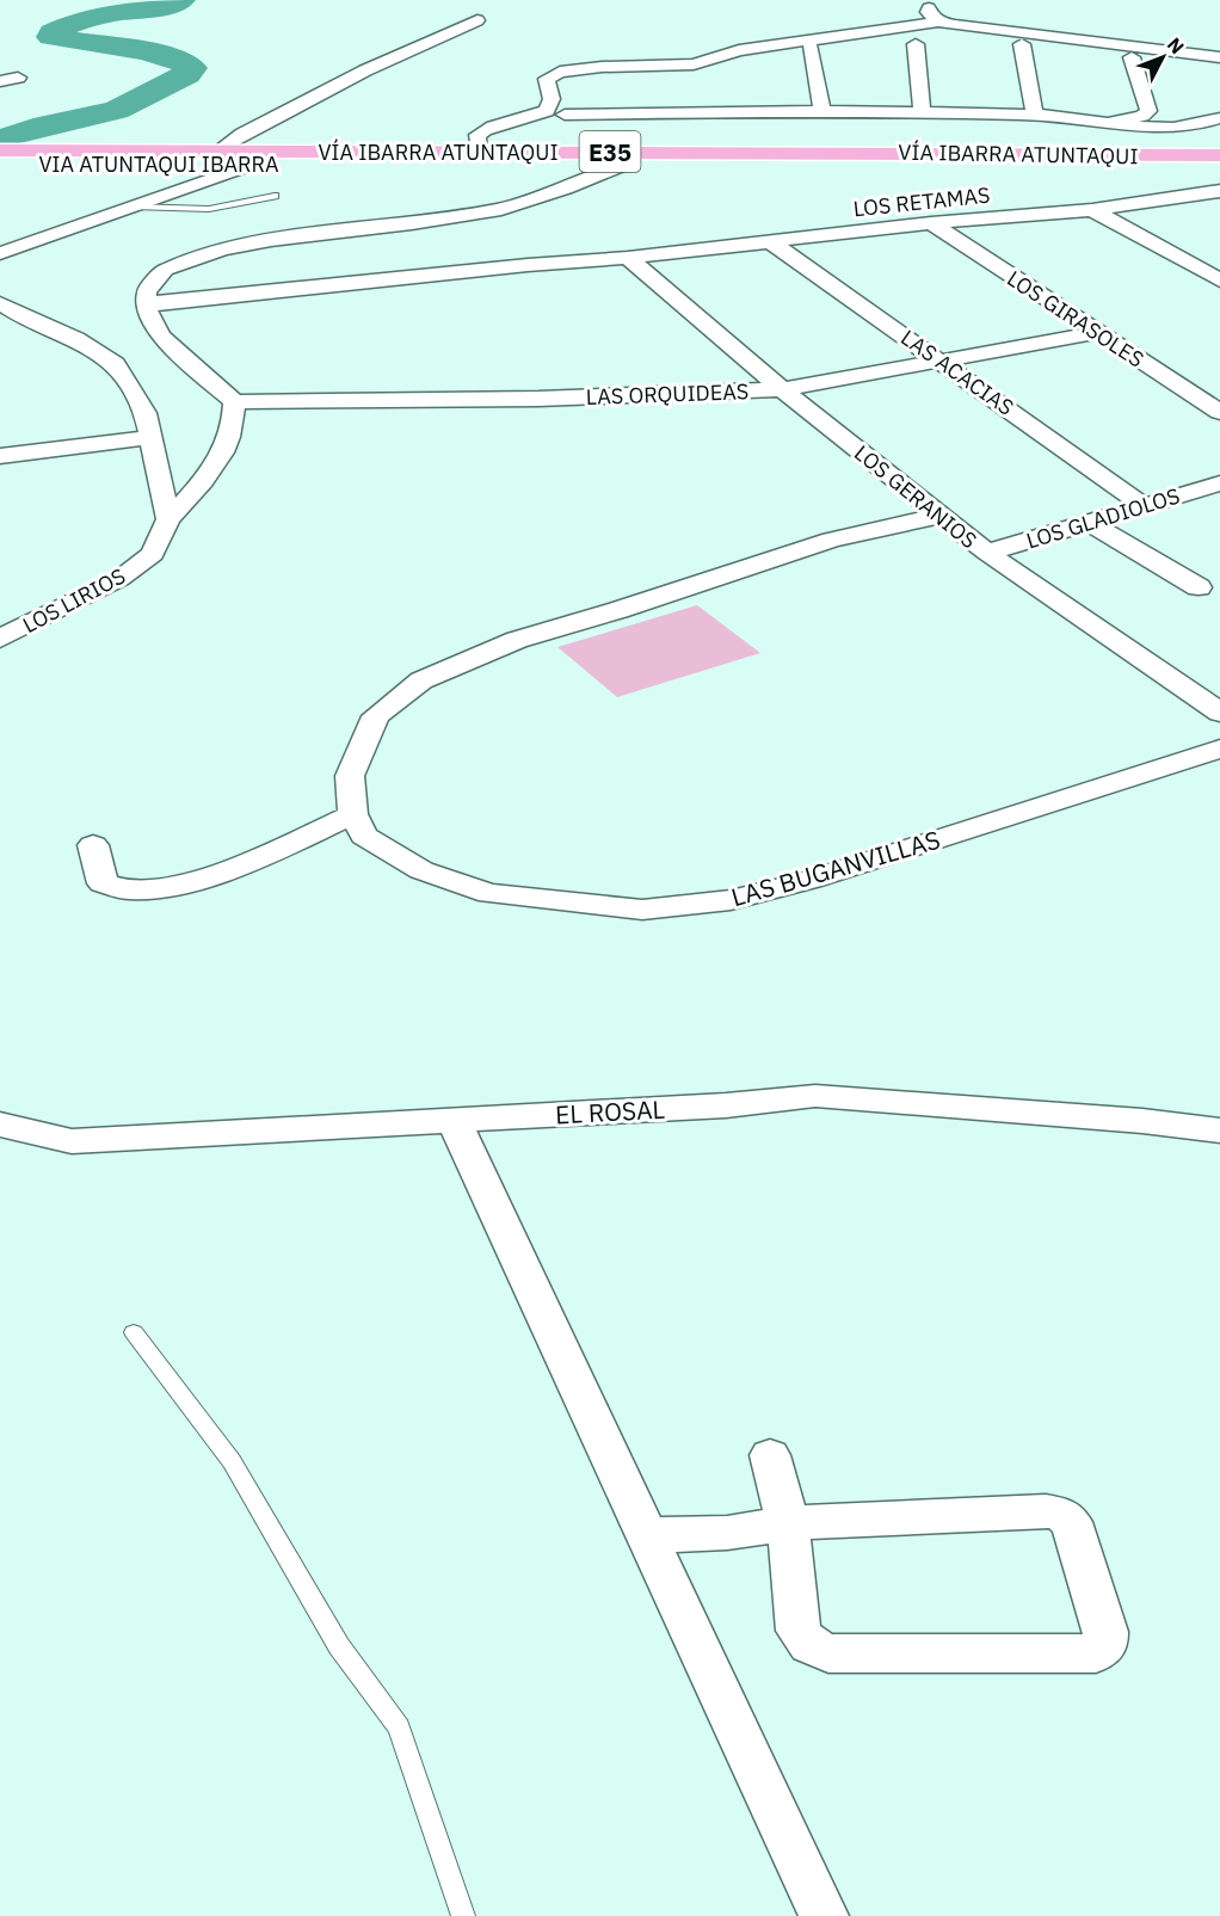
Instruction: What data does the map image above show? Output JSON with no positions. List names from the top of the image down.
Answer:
{
  "streets": {
    "highway": ["VÍA IBARRA ATUNTAQUI", "E35", "VIA ATUNTAQUI IBARRA"],
    "street": [
      "LOS RETAMAS",
      "LOS GIRASOLES",
      "LAS ACACIAS",
      "LAS ORQUIDEAS",
      "LOS GERANIOS",
      "LOS GLADIOLOS",
      "LOS LIRIOS",
      "LAS BUGANVILLAS",
      "EL ROSAL"
    ]
  },
  "crossings": [
    ["LOS RETAMAS", "LOS GIRASOLES"],
    ["LOS RETAMAS", "LAS ACACIAS"],
    ["LOS RETAMAS", "LOS GERANIOS"],
    ["LOS GIRASOLES", "LAS ORQUIDEAS"],
    ["LAS ACACIAS", "LAS ORQUIDEAS"],
    ["LAS ACACIAS", "LOS GLADIOLOS"],
    ["LAS ORQUIDEAS", "LOS GERANIOS"],
    ["LAS ORQUIDEAS", "LOS LIRIOS"],
    ["LOS GERANIOS", "LOS GLADIOLOS"]
  ],
  "north": "top right"
}
